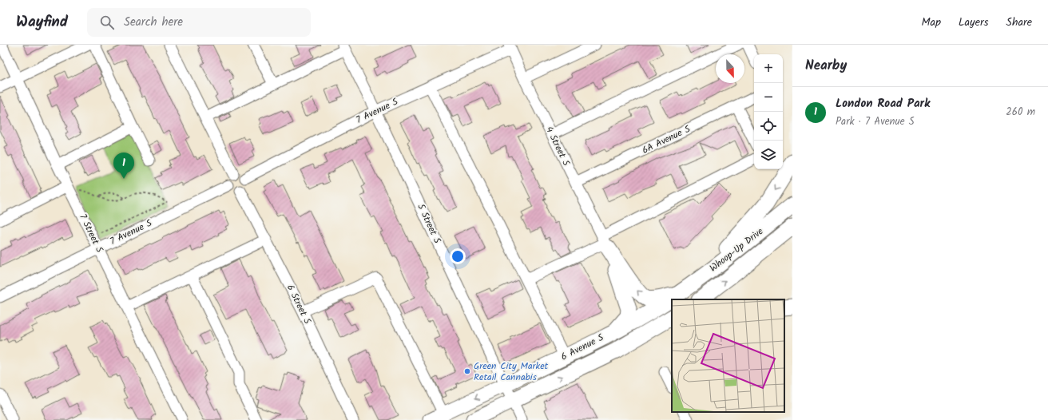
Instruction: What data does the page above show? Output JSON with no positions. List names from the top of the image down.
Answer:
{
  "streets": {
    "highway": ["Whoop-Up Drive", "6 Avenue S"],
    "street": [
      "7 Avenue S",
      "6A Avenue S",
      "4 Street S",
      "5 Street S",
      "7 Street S",
      "6 Street S"
    ]
  },
  "crossings": [
    ["7 Avenue S", "4 Street S"],
    ["7 Avenue S", "5 Street S"],
    ["7 Avenue S", "7 Street S"],
    ["7 Avenue S", "6 Street S"],
    ["6A Avenue S", "4 Street S"],
    ["5 Street S", "6 Avenue S"],
    ["Whoop-Up Drive", "6 Avenue S"]
  ],
  "places": ["Green City Market Retail Cannabis"],
  "north": "bottom",
  "page": {
    "header": "Wayfind",
    "search": "Search here",
    "nav": ["Map", "Layers", "Share"],
    "heading": "Nearby",
    "map_buttons": ["+", "−"],
    "list": [
      {
        "mark": "1",
        "name": "London Road Park",
        "note": "Park · 7 Avenue S",
        "value": "260 m"
      }
    ],
    "pins": "1"
  }
}
